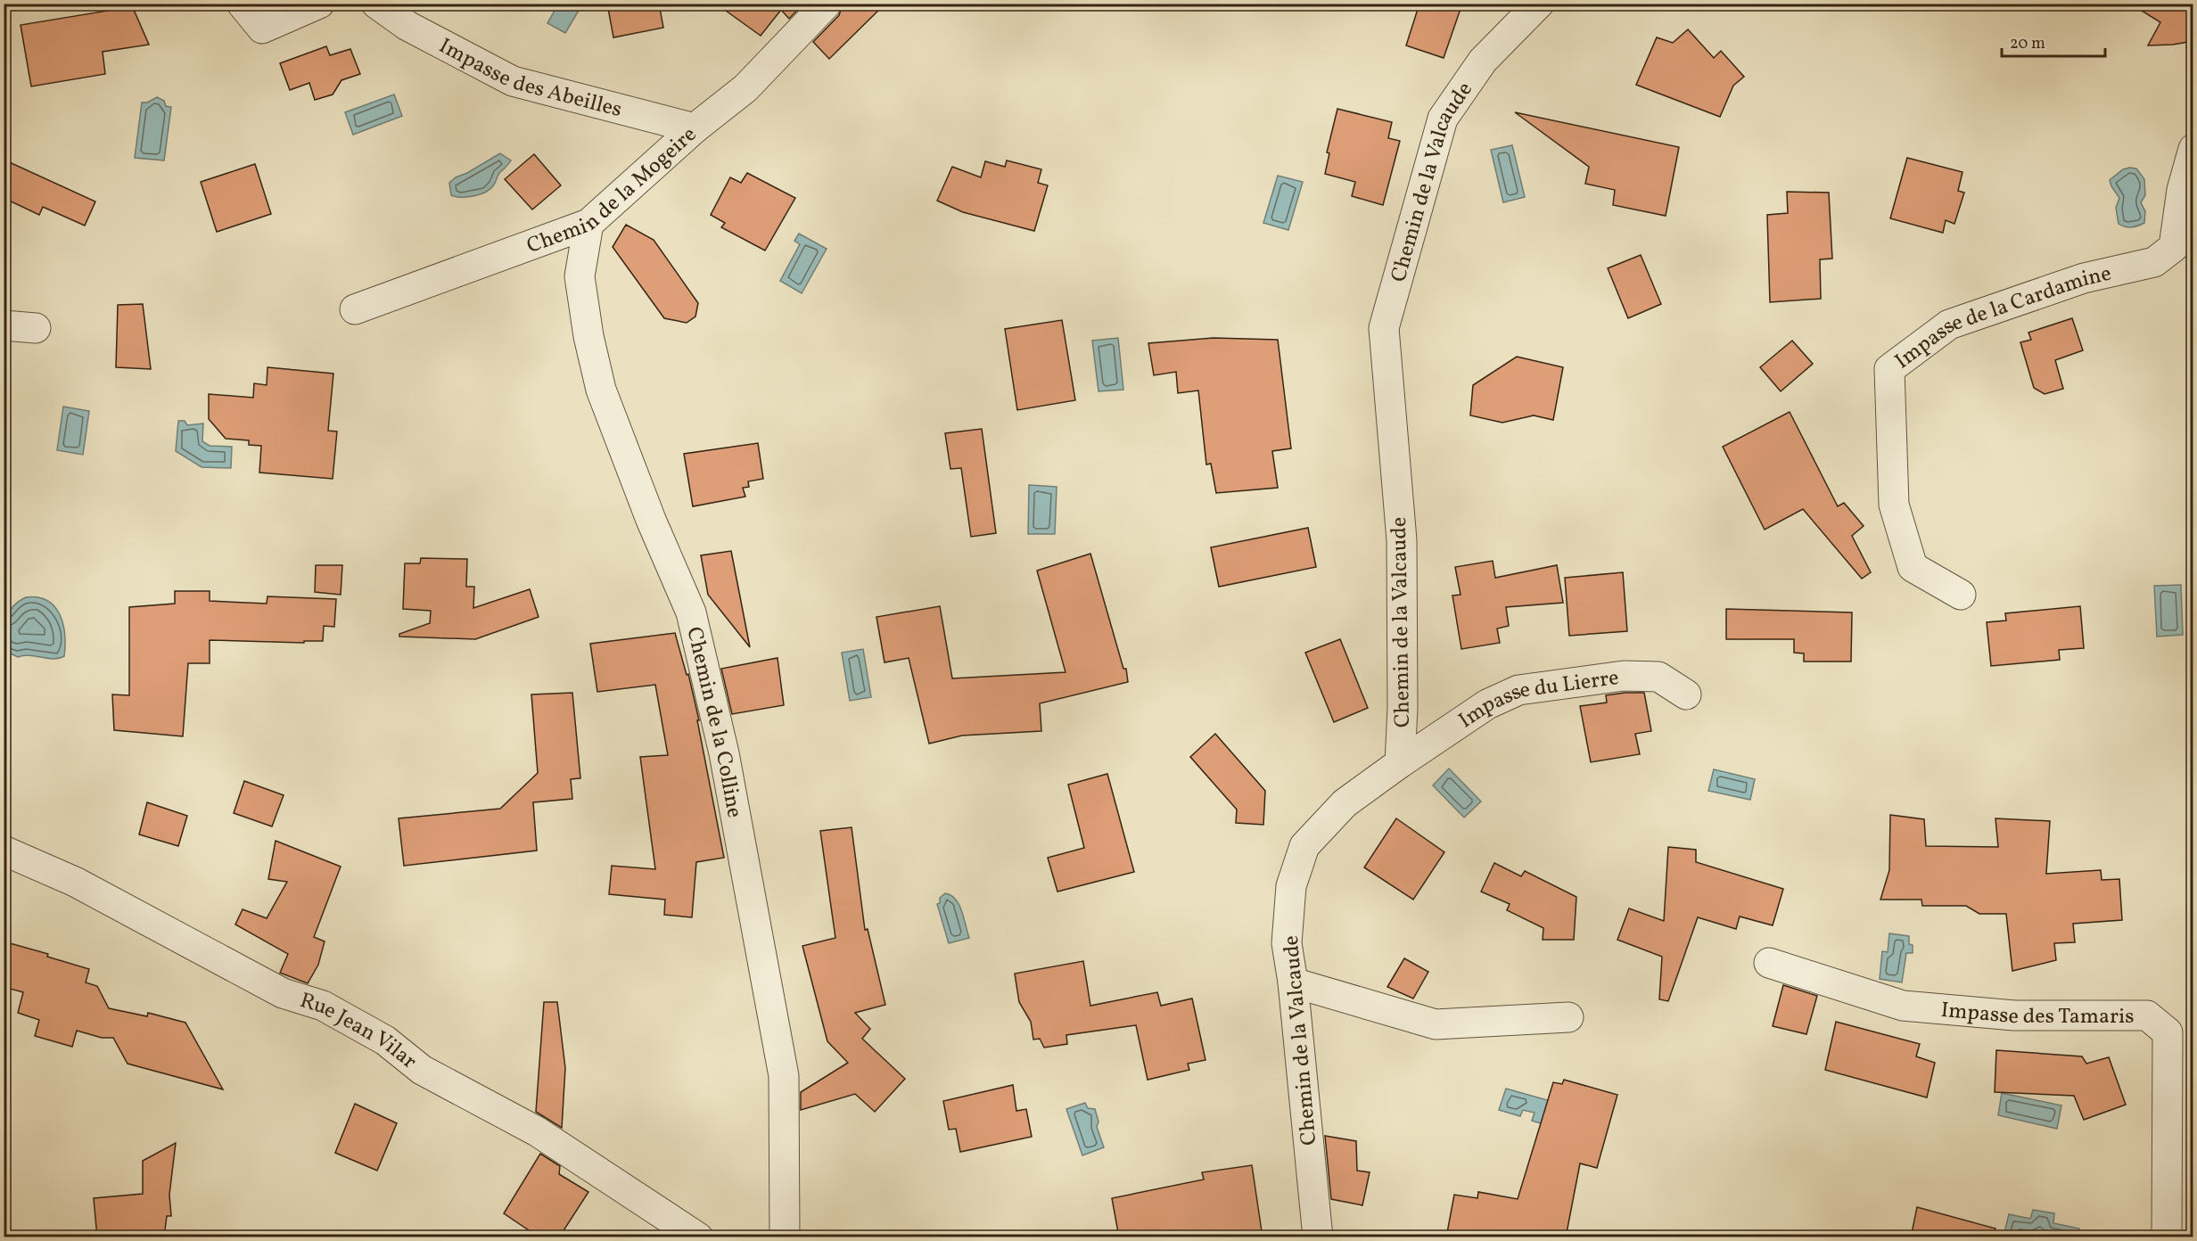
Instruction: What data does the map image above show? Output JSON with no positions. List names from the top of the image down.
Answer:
{
  "streets": {
    "street": [
      "Impasse des Abeilles",
      "Chemin de la Valcaude",
      "Chemin de la Mogeire",
      "Impasse de la Cardamine",
      "Impasse du Lierre",
      "Chemin de la Colline",
      "Impasse des Tamaris",
      "Rue Jean Vilar"
    ]
  },
  "crossings": [
    ["Impasse des Abeilles", "Chemin de la Mogeire"],
    ["Chemin de la Valcaude", "Impasse du Lierre"],
    ["Chemin de la Mogeire", "Chemin de la Colline"]
  ],
  "scale_bar": "20 m"
}
